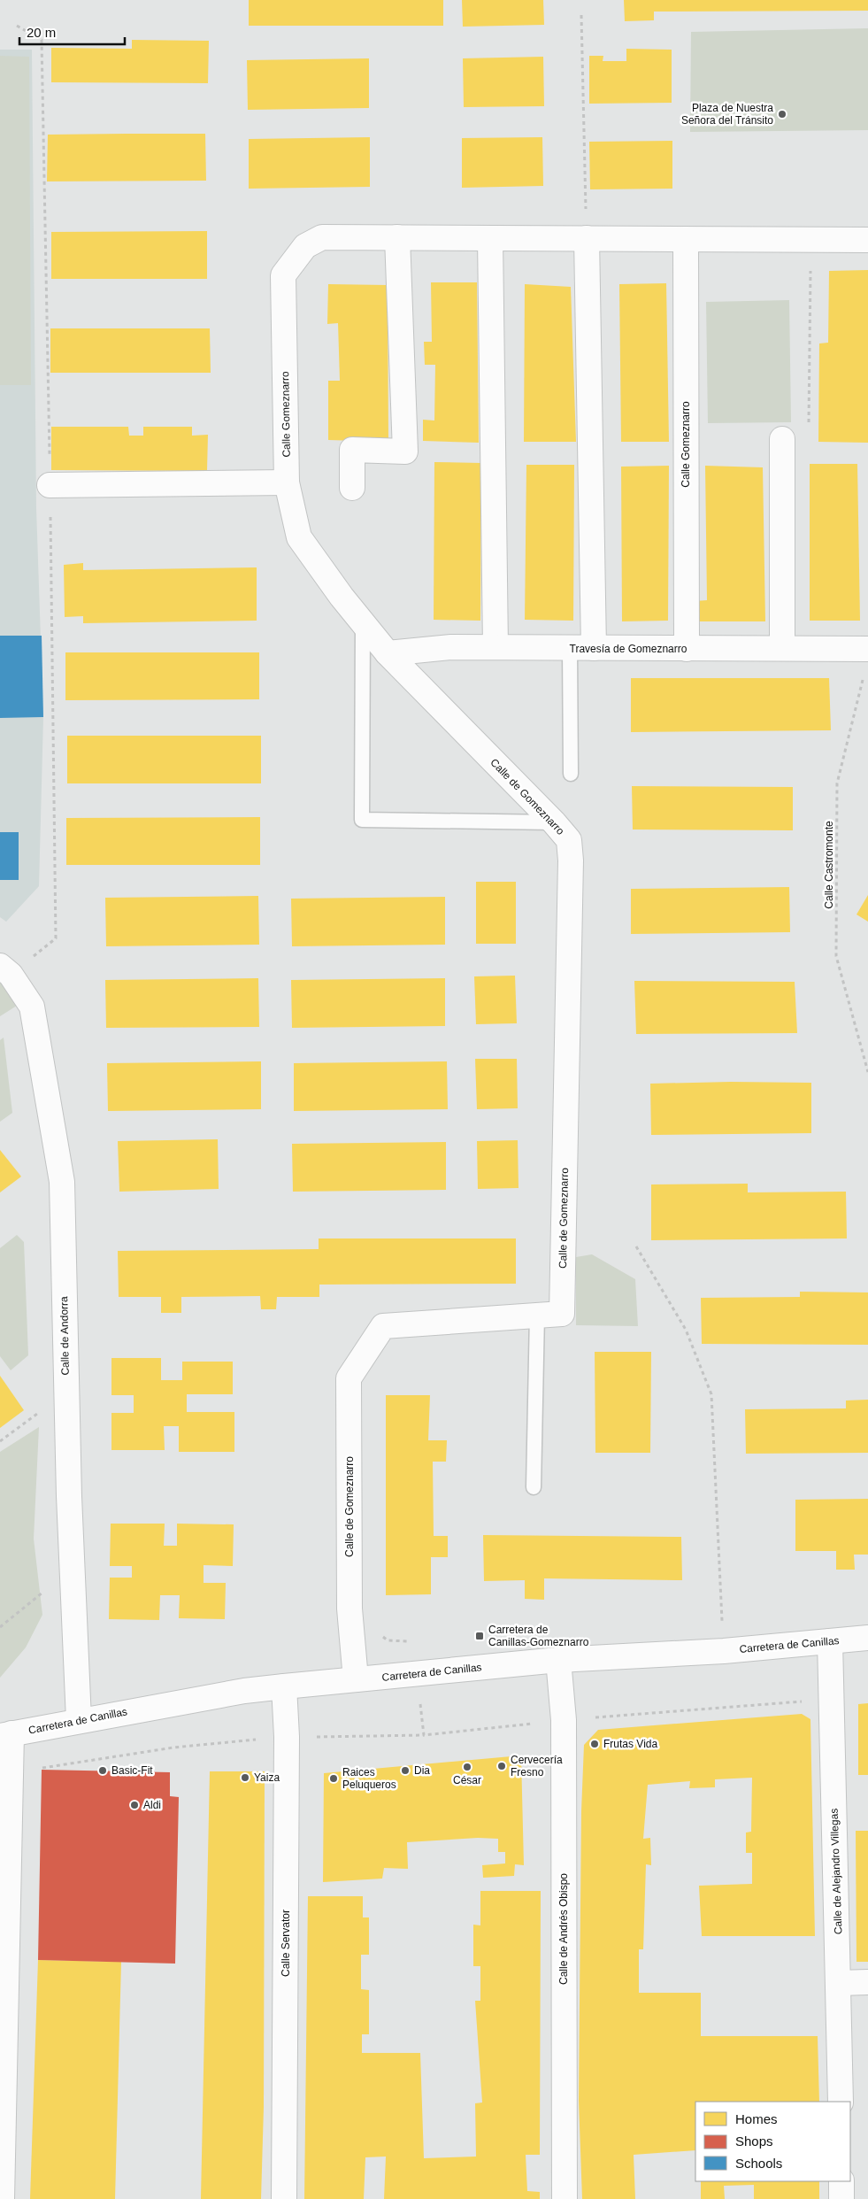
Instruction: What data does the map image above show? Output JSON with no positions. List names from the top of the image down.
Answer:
{
  "streets": {
    "street": [
      "Calle Gomeznarro",
      "Travesía de Gomeznarro",
      "Calle de Gomeznarro",
      "Calle de Andorra",
      "Carretera de Canillas",
      "Calle de Alejandro Villegas",
      "Calle de Andrés Obispo",
      "Calle Servator"
    ],
    "path": ["Calle Castromonte"]
  },
  "crossings": [
    ["Calle Gomeznarro", "Travesía de Gomeznarro"],
    ["Calle Gomeznarro", "Calle de Gomeznarro"],
    ["Travesía de Gomeznarro", "Calle de Gomeznarro"],
    ["Calle de Gomeznarro", "Carretera de Canillas"],
    ["Calle de Andorra", "Carretera de Canillas"],
    ["Carretera de Canillas", "Calle de Alejandro Villegas"],
    ["Carretera de Canillas", "Calle de Andrés Obispo"],
    ["Carretera de Canillas", "Calle Servator"]
  ],
  "places": {
    "other": [
      "Plaza de Nuestra Señora del Tránsito",
      "Frutas Vida",
      "Cervecería Fresno",
      "César",
      "Basic-Fit",
      "Dia",
      "Yaiza",
      "Raices Peluqueros",
      "Aldi"
    ],
    "transit": ["Carretera de Canillas-Gomeznarro"]
  },
  "legend": ["Homes", "Shops", "Schools"],
  "scale_bar": "20 m"
}
